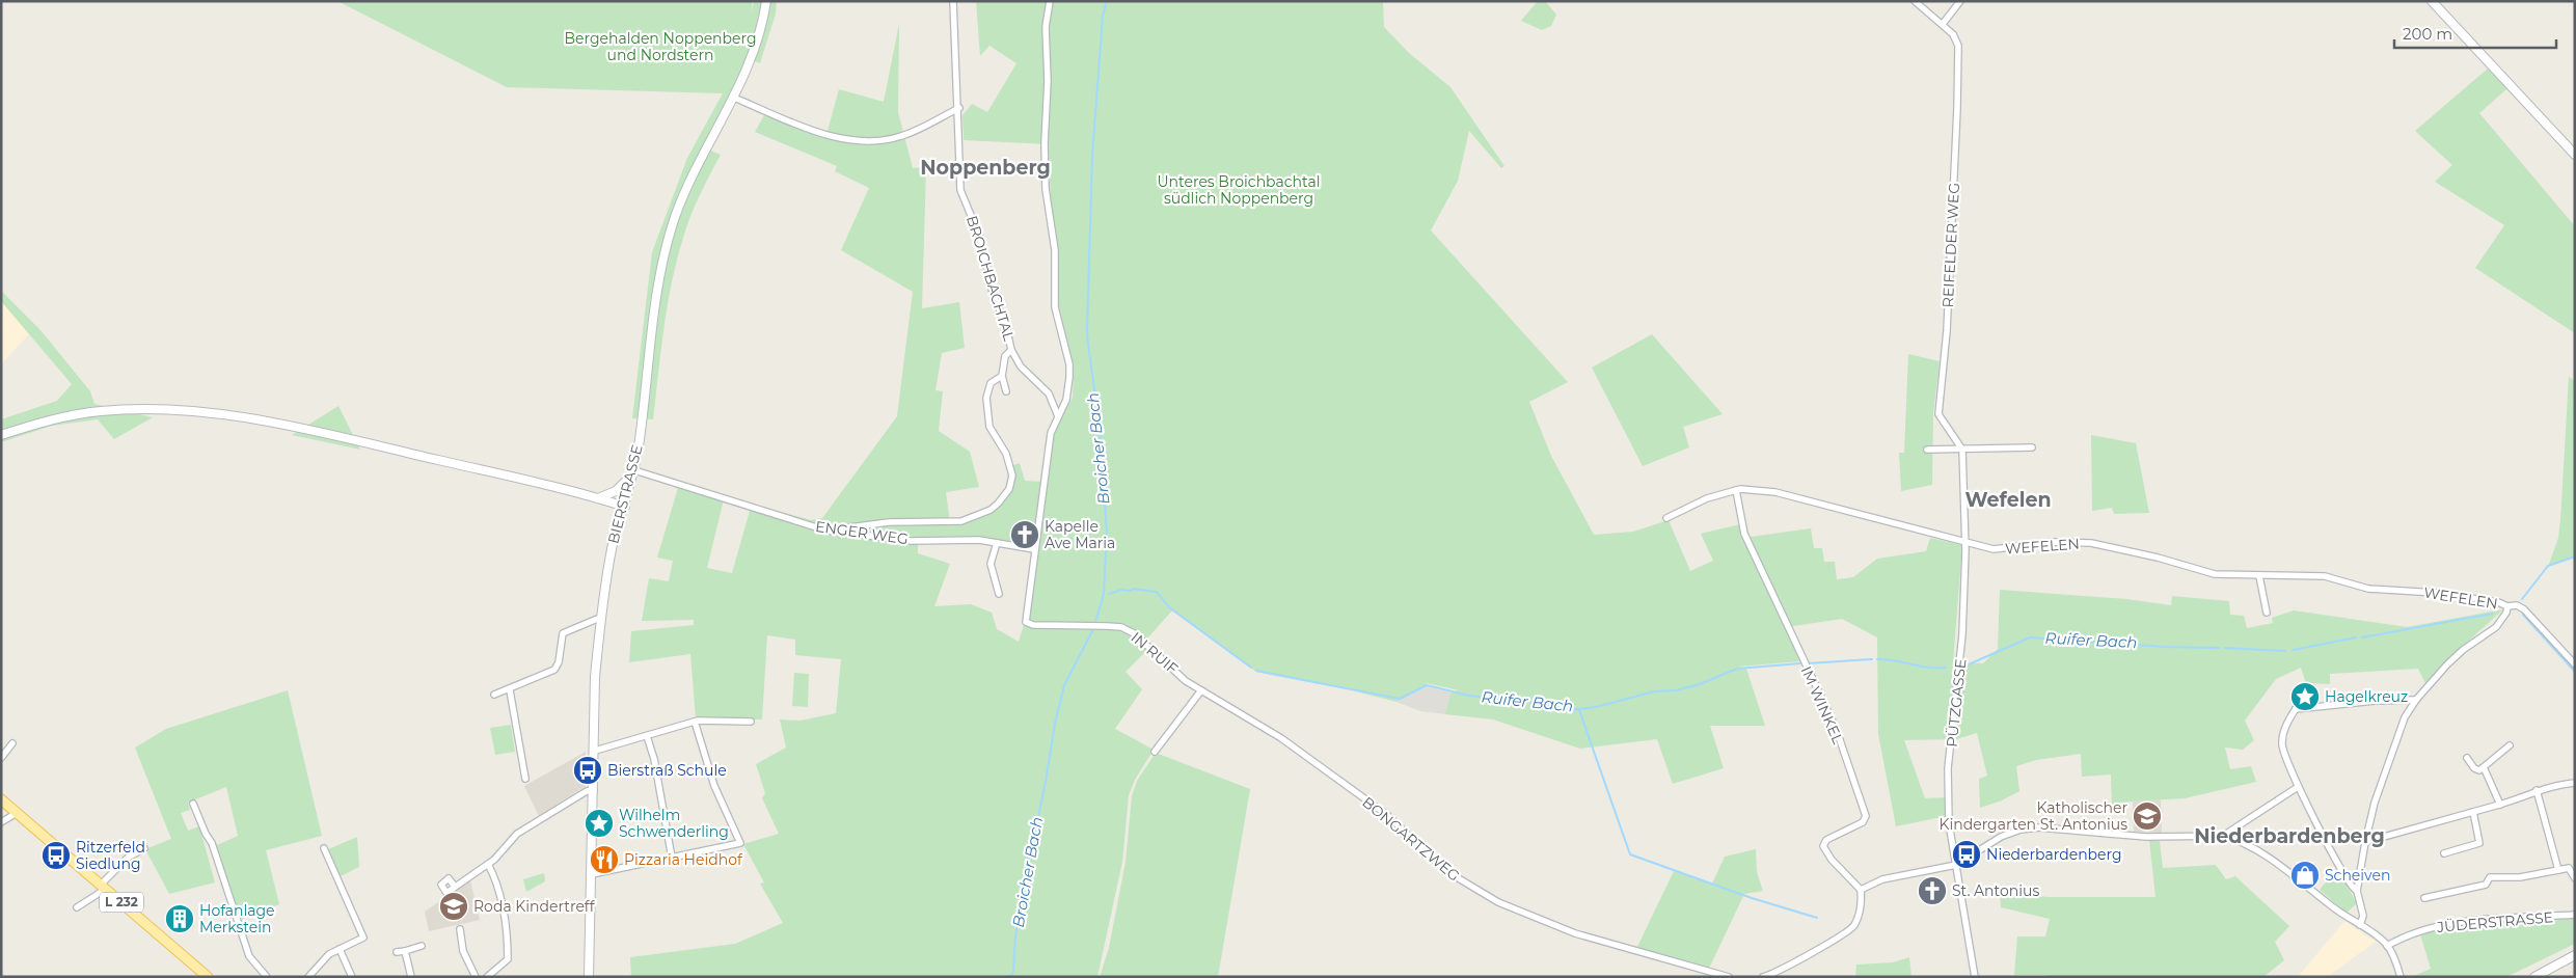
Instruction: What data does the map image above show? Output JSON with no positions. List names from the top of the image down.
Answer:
{
  "streets": {
    "main road": ["BIERSTRASSE", "L 232"],
    "street": [
      "REIFELDER WEG",
      "BROICHBACHTAL",
      "ENGER WEG",
      "WEFELEN",
      "IN RUIF",
      "PÜTZGASSE",
      "IM WINKEL",
      "BONGARTZWEG",
      "JÜDERSTRASSE"
    ]
  },
  "crossings": [
    ["BIERSTRASSE", "ENGER WEG"],
    ["ENGER WEG", "IN RUIF"],
    ["WEFELEN", "PÜTZGASSE"],
    ["WEFELEN", "IM WINKEL"],
    ["IN RUIF", "BONGARTZWEG"]
  ],
  "districts": ["Noppenberg", "Wefelen", "Niederbardenberg"],
  "water": ["Broicher Bach", "Ruifer Bach"],
  "parks": ["Bergehalden Noppenberg und Nordstern", "Unteres Broichbachtal südlich Noppenberg"],
  "places": {
    "church": ["Kapelle Ave Maria", "St. Antonius"],
    "place": ["Hagelkreuz", "Wilhelm Schwenderling"],
    "bus stop": ["Bierstraß Schule", "Niederbardenberg", "Ritzerfeld Siedlung"],
    "school or university": ["Katholischer Kindergarten St. Antonius", "Roda Kindertreff"],
    "restaurant": ["Pizzaria Heidhof"],
    "shop": ["Scheiven"],
    "building": ["Hofanlage Merkstein"]
  },
  "scale_bar": "200 m"
}
